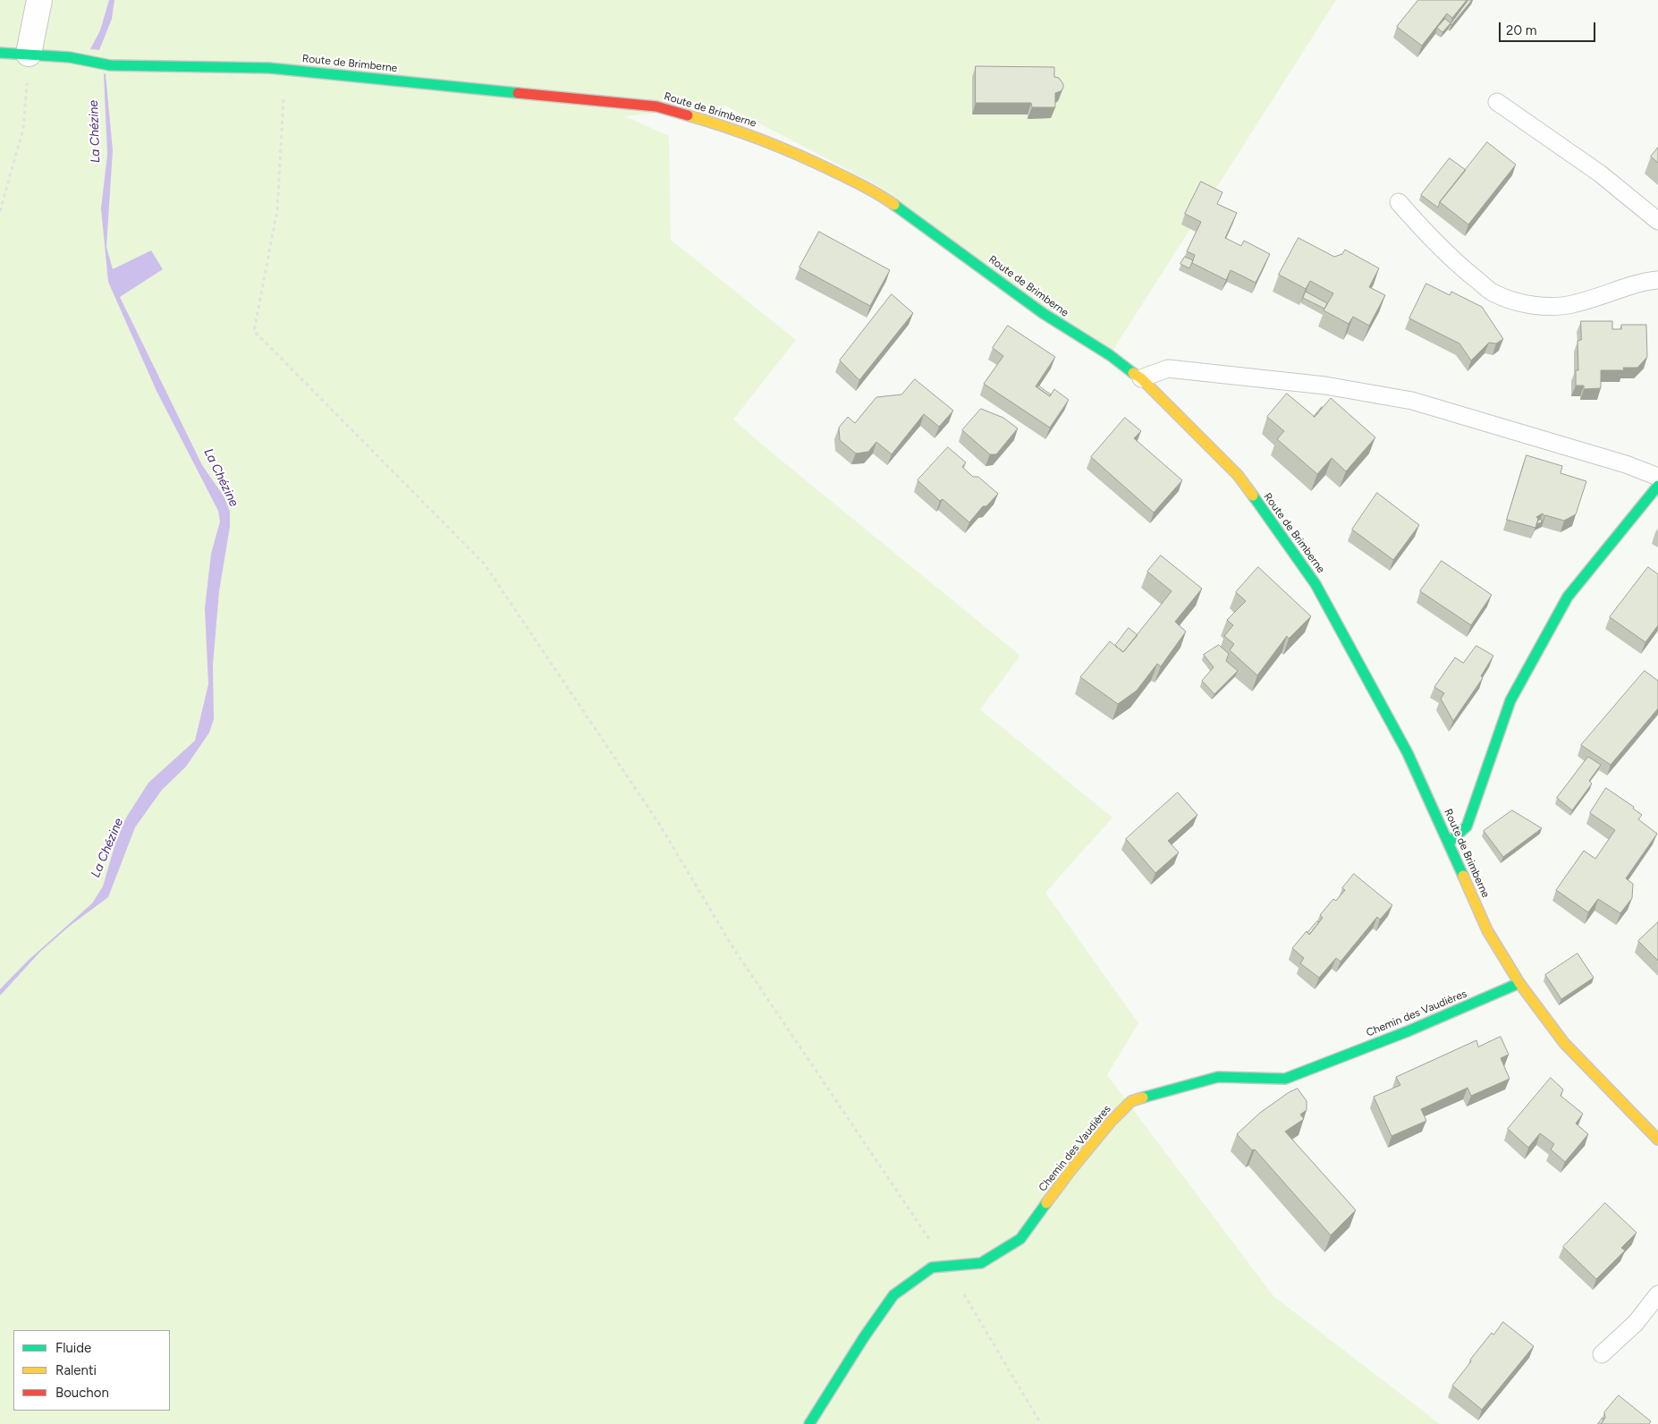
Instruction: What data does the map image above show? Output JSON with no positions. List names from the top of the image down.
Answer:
{
  "streets": {
    "street": ["Route de Brimberne", "Chemin des Vaudières"]
  },
  "crossings": [
    ["Route de Brimberne", "Chemin des Vaudières"]
  ],
  "water": ["La Chézine"],
  "legend": ["Fluide", "Ralenti", "Bouchon"],
  "scale_bar": "20 m"
}
